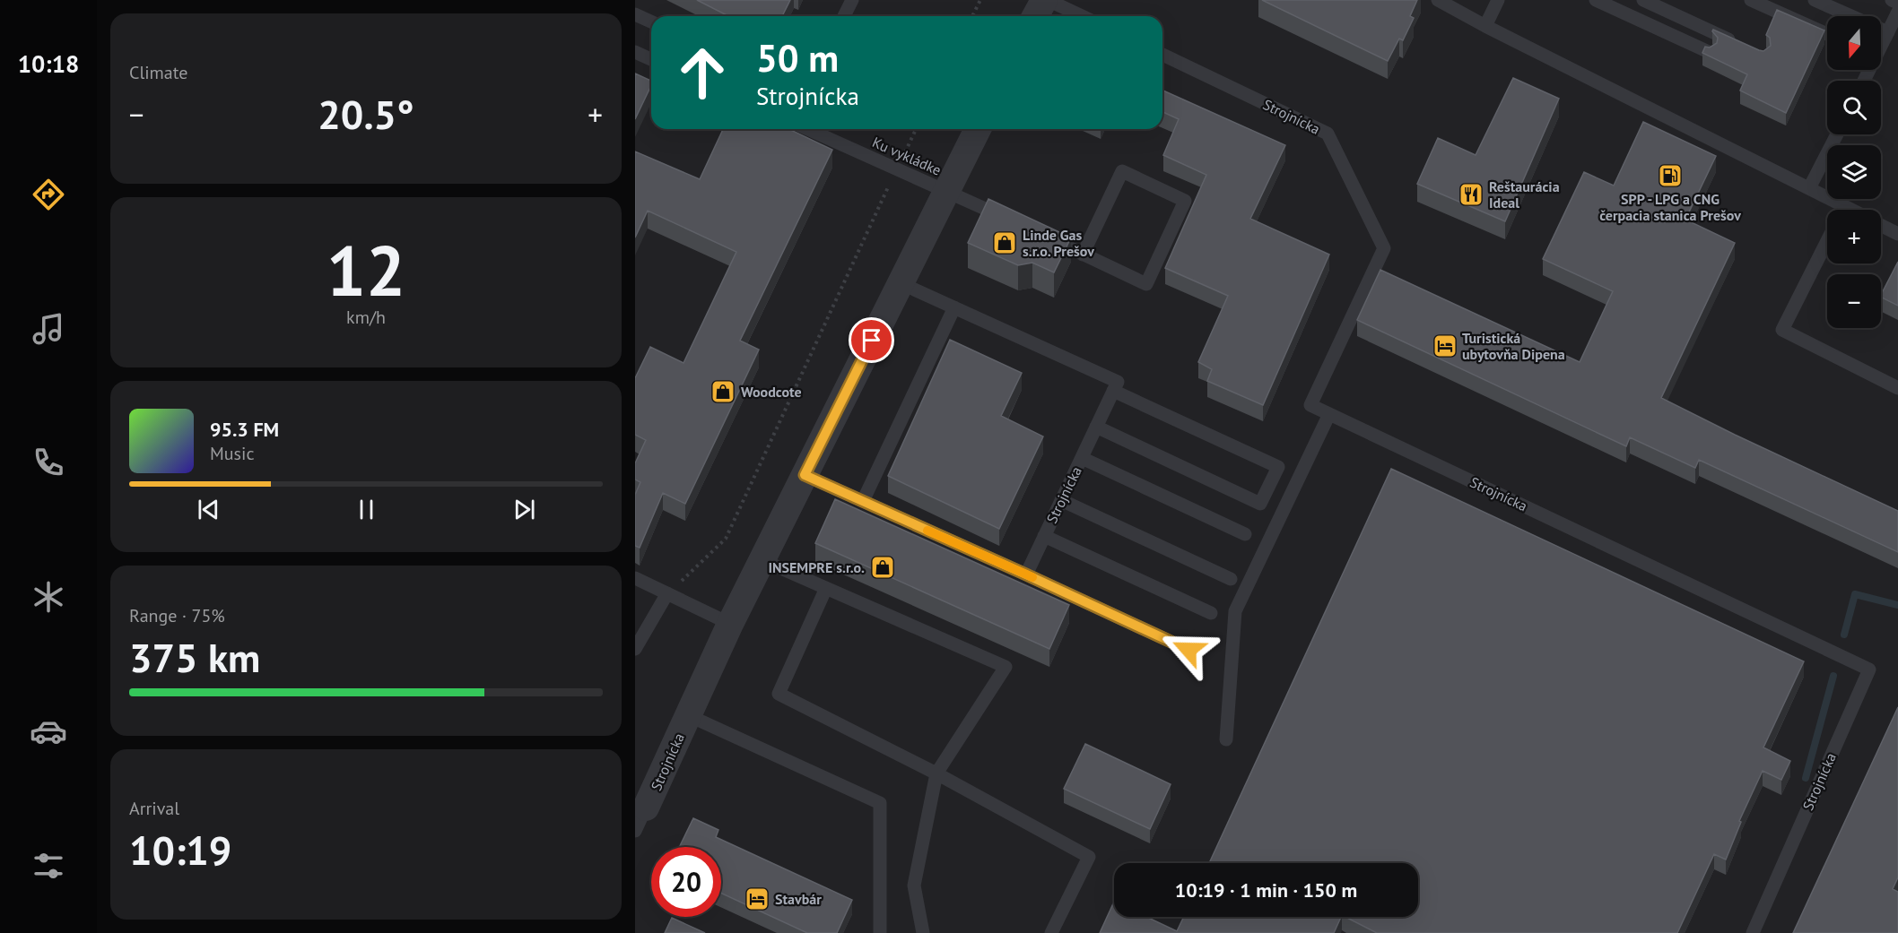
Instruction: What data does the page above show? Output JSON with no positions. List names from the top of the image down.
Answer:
{
  "streets": {
    "street": ["Strojnícka"],
    "lane": ["Ku vykládke"]
  },
  "crossings": [
    ["Strojnícka", "Ku vykládke"]
  ],
  "places": {
    "fuel station": ["SPP - LPG a CNG čerpacia stanica Prešov"],
    "restaurant": ["Reštaurácia Ideal"],
    "shop": ["Linde Gas s.r.o. Prešov", "Woodcote", "INSEMPRE s.r.o."],
    "hotel": ["Turistická ubytovňa Dipena", "Stavbár"]
  },
  "north": "bottom",
  "page": {
    "tabs": "10:18",
    "tile": [
      "Climate",
      ["12", "km/h"],
      ["Range · 75%", "375 km"],
      ["Arrival", "10:19"]
    ],
    "map_buttons": ["+", "−"],
    "turn": ["50 m", "Strojnícka"],
    "heat": ["−", "20.5°", "+"],
    "song": ["95.3 FM", "Music"],
    "limit": "20",
    "trip": "10:19 · 1 min · 150 m"
  }
}
